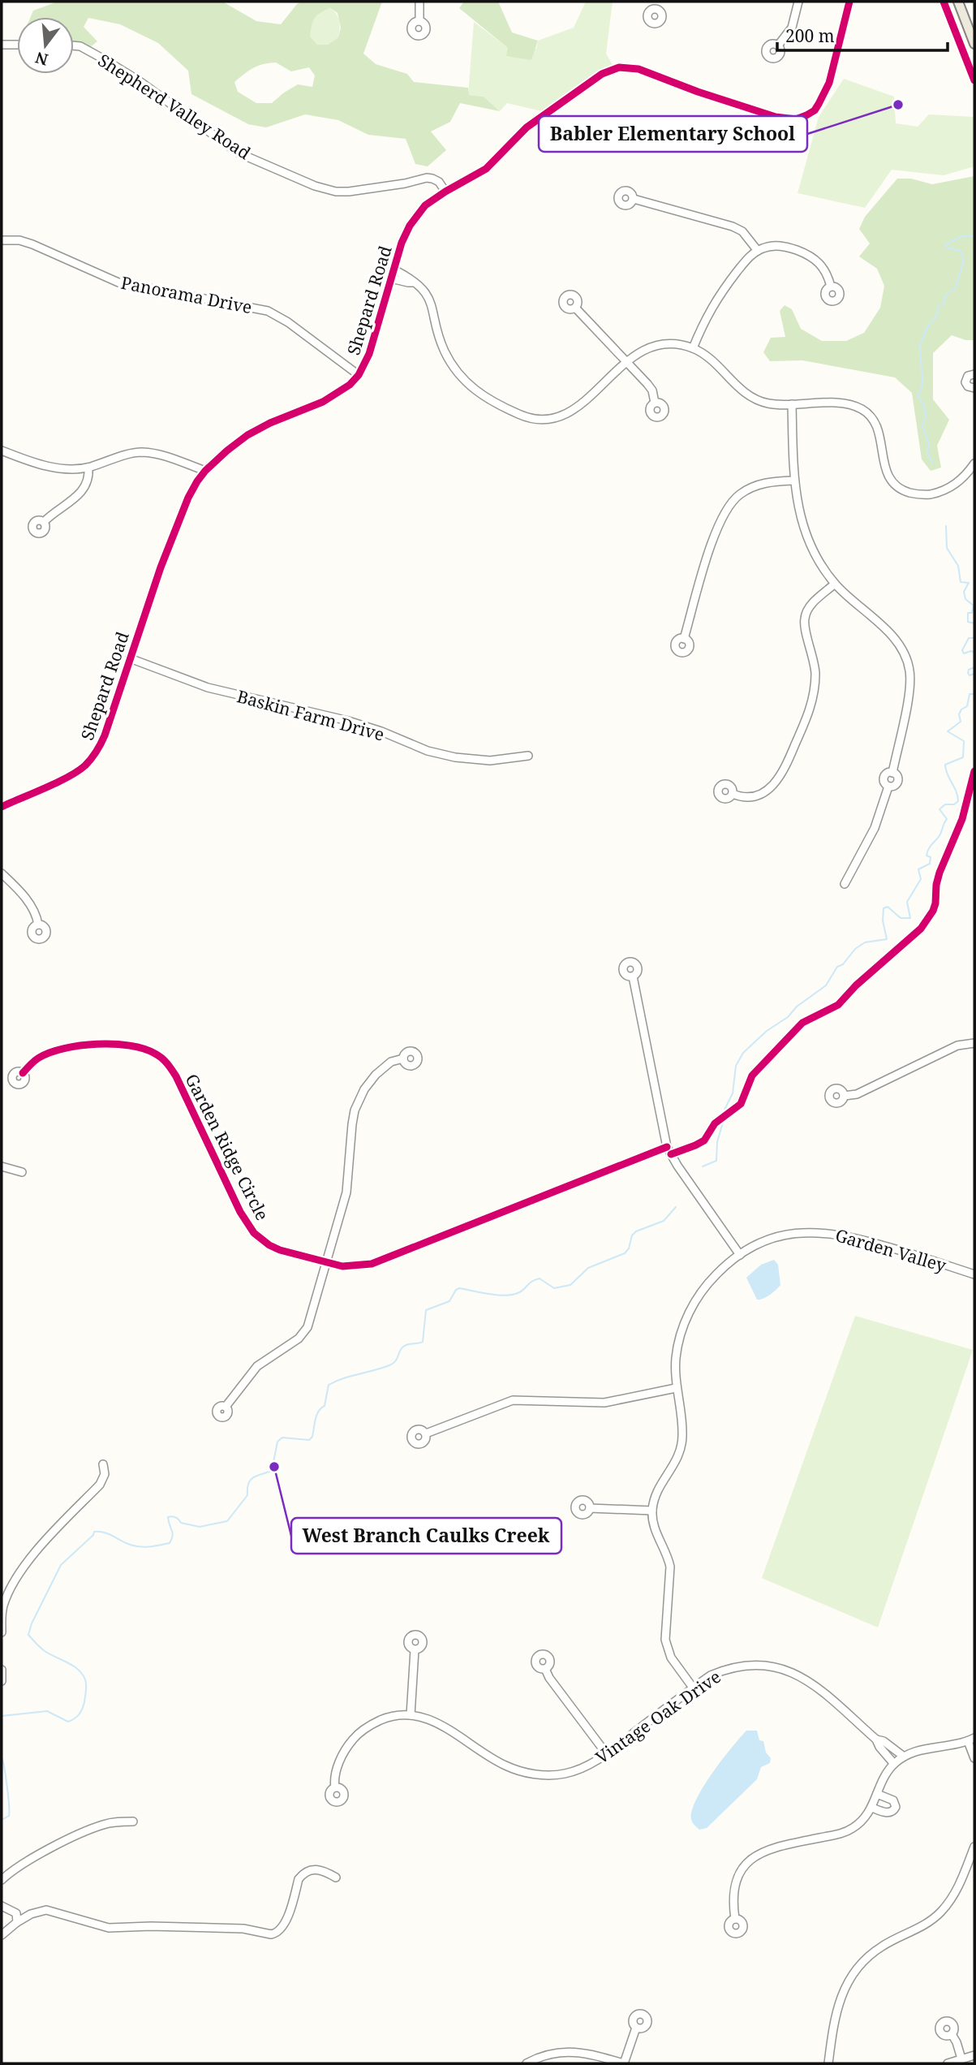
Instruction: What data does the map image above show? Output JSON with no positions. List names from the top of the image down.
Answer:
{
  "streets": {
    "street": [
      "Shepherd Valley Road",
      "Panorama Drive",
      "Shepard Road",
      "Baskin Farm Drive",
      "Garden Ridge Circle",
      "Garden Valley",
      "Vintage Oak Drive"
    ]
  },
  "crossings": [
    ["Shepherd Valley Road", "Shepard Road"],
    ["Panorama Drive", "Shepard Road"],
    ["Shepard Road", "Baskin Farm Drive"]
  ],
  "places": ["Babler Elementary School", "West Branch Caulks Creek"],
  "scale_bar": "200 m",
  "north": "bottom"
}
